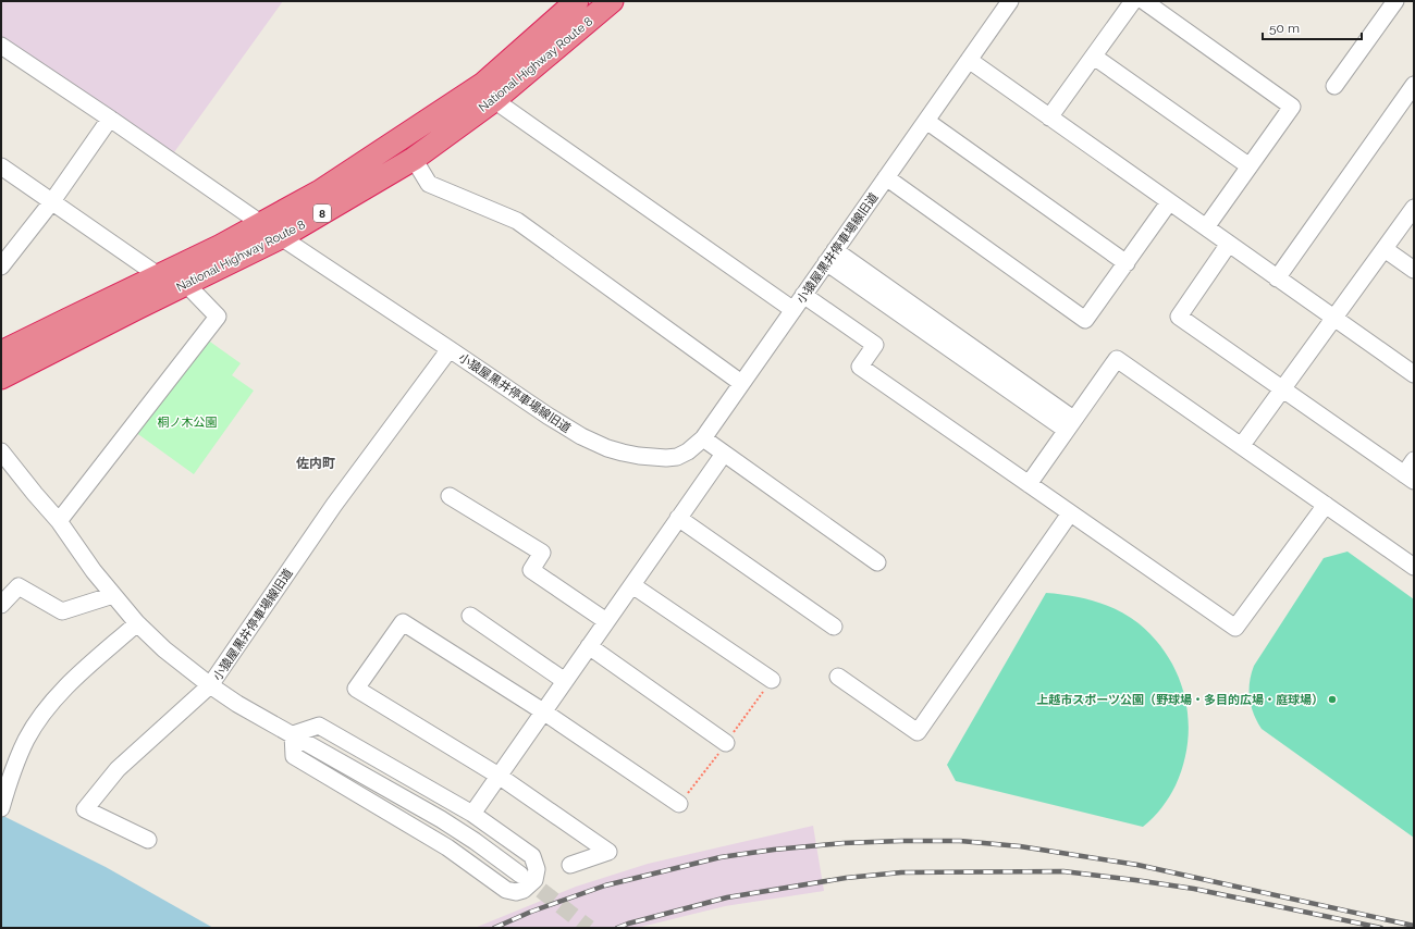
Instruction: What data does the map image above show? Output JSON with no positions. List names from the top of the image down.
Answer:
{
  "streets": {
    "highway": ["National Highway Route 8", "8"],
    "street": ["小猿屋黒井停車場線旧道"]
  },
  "districts": ["佐内町"],
  "parks": ["桐ノ木公園"],
  "places": ["上越市スポーツ公園（野球場・多目的広場・庭球場）"],
  "scale_bar": "50 m"
}
